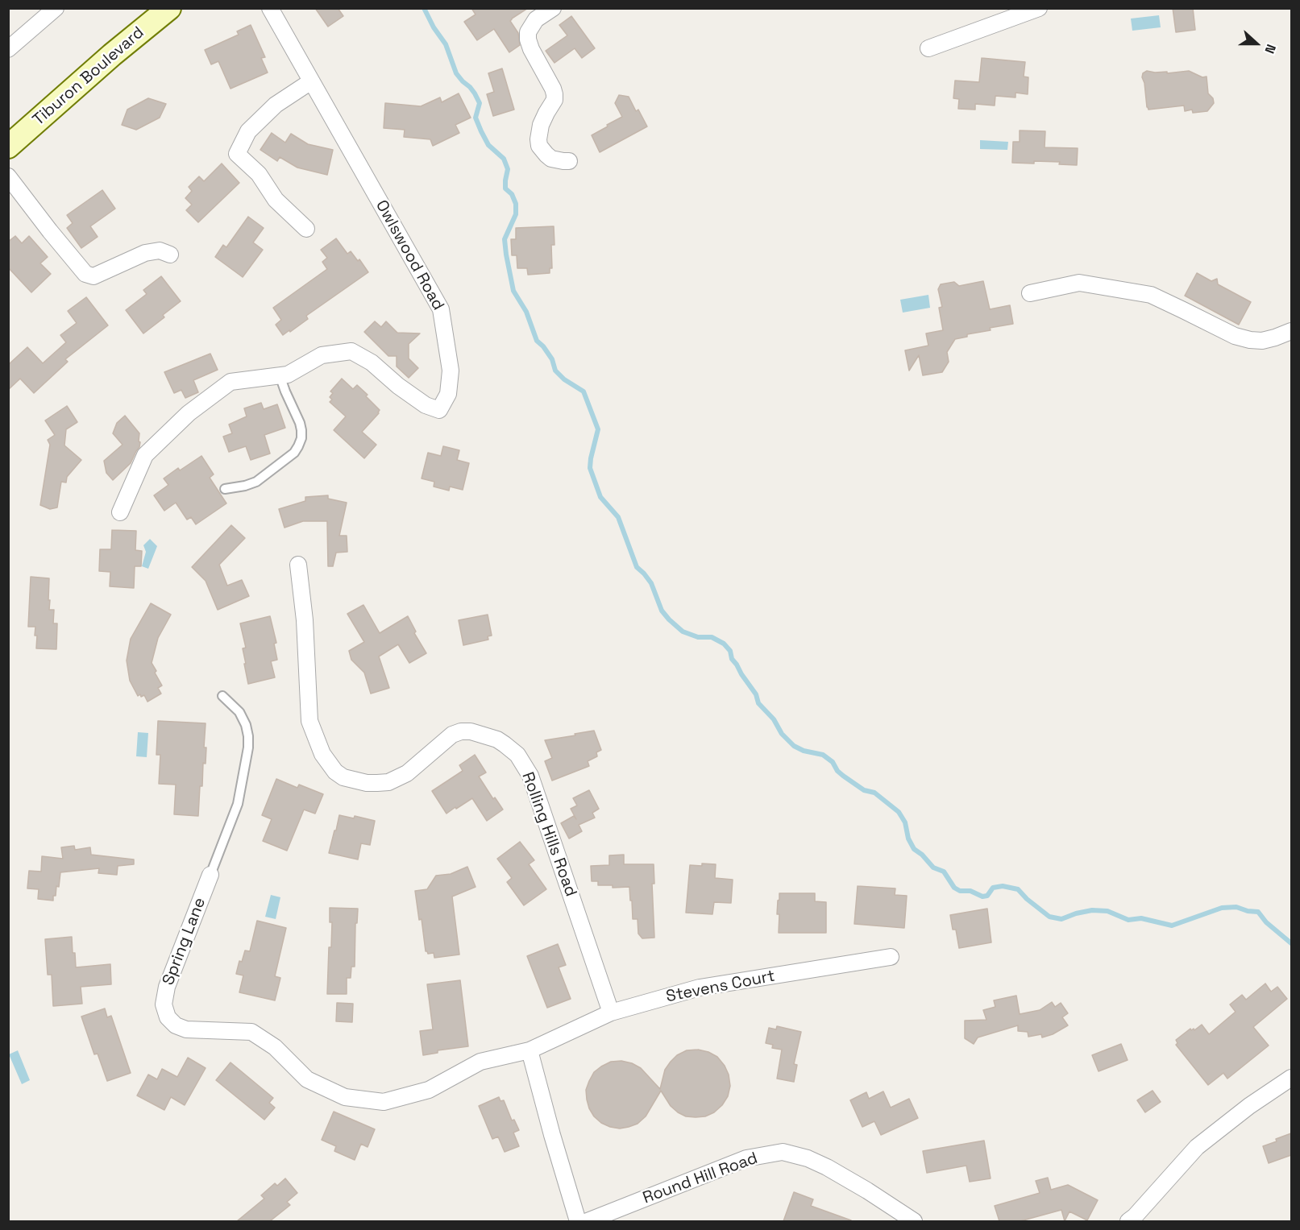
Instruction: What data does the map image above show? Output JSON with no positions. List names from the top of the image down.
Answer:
{
  "streets": {
    "main road": ["Tiburon Boulevard"],
    "street": [
      "Owlswood Road",
      "Rolling Hills Road",
      "Spring Lane",
      "Stevens Court",
      "Round Hill Road"
    ]
  },
  "crossings": [
    ["Rolling Hills Road", "Stevens Court"],
    ["Spring Lane", "Stevens Court"]
  ],
  "north": "right"
}
